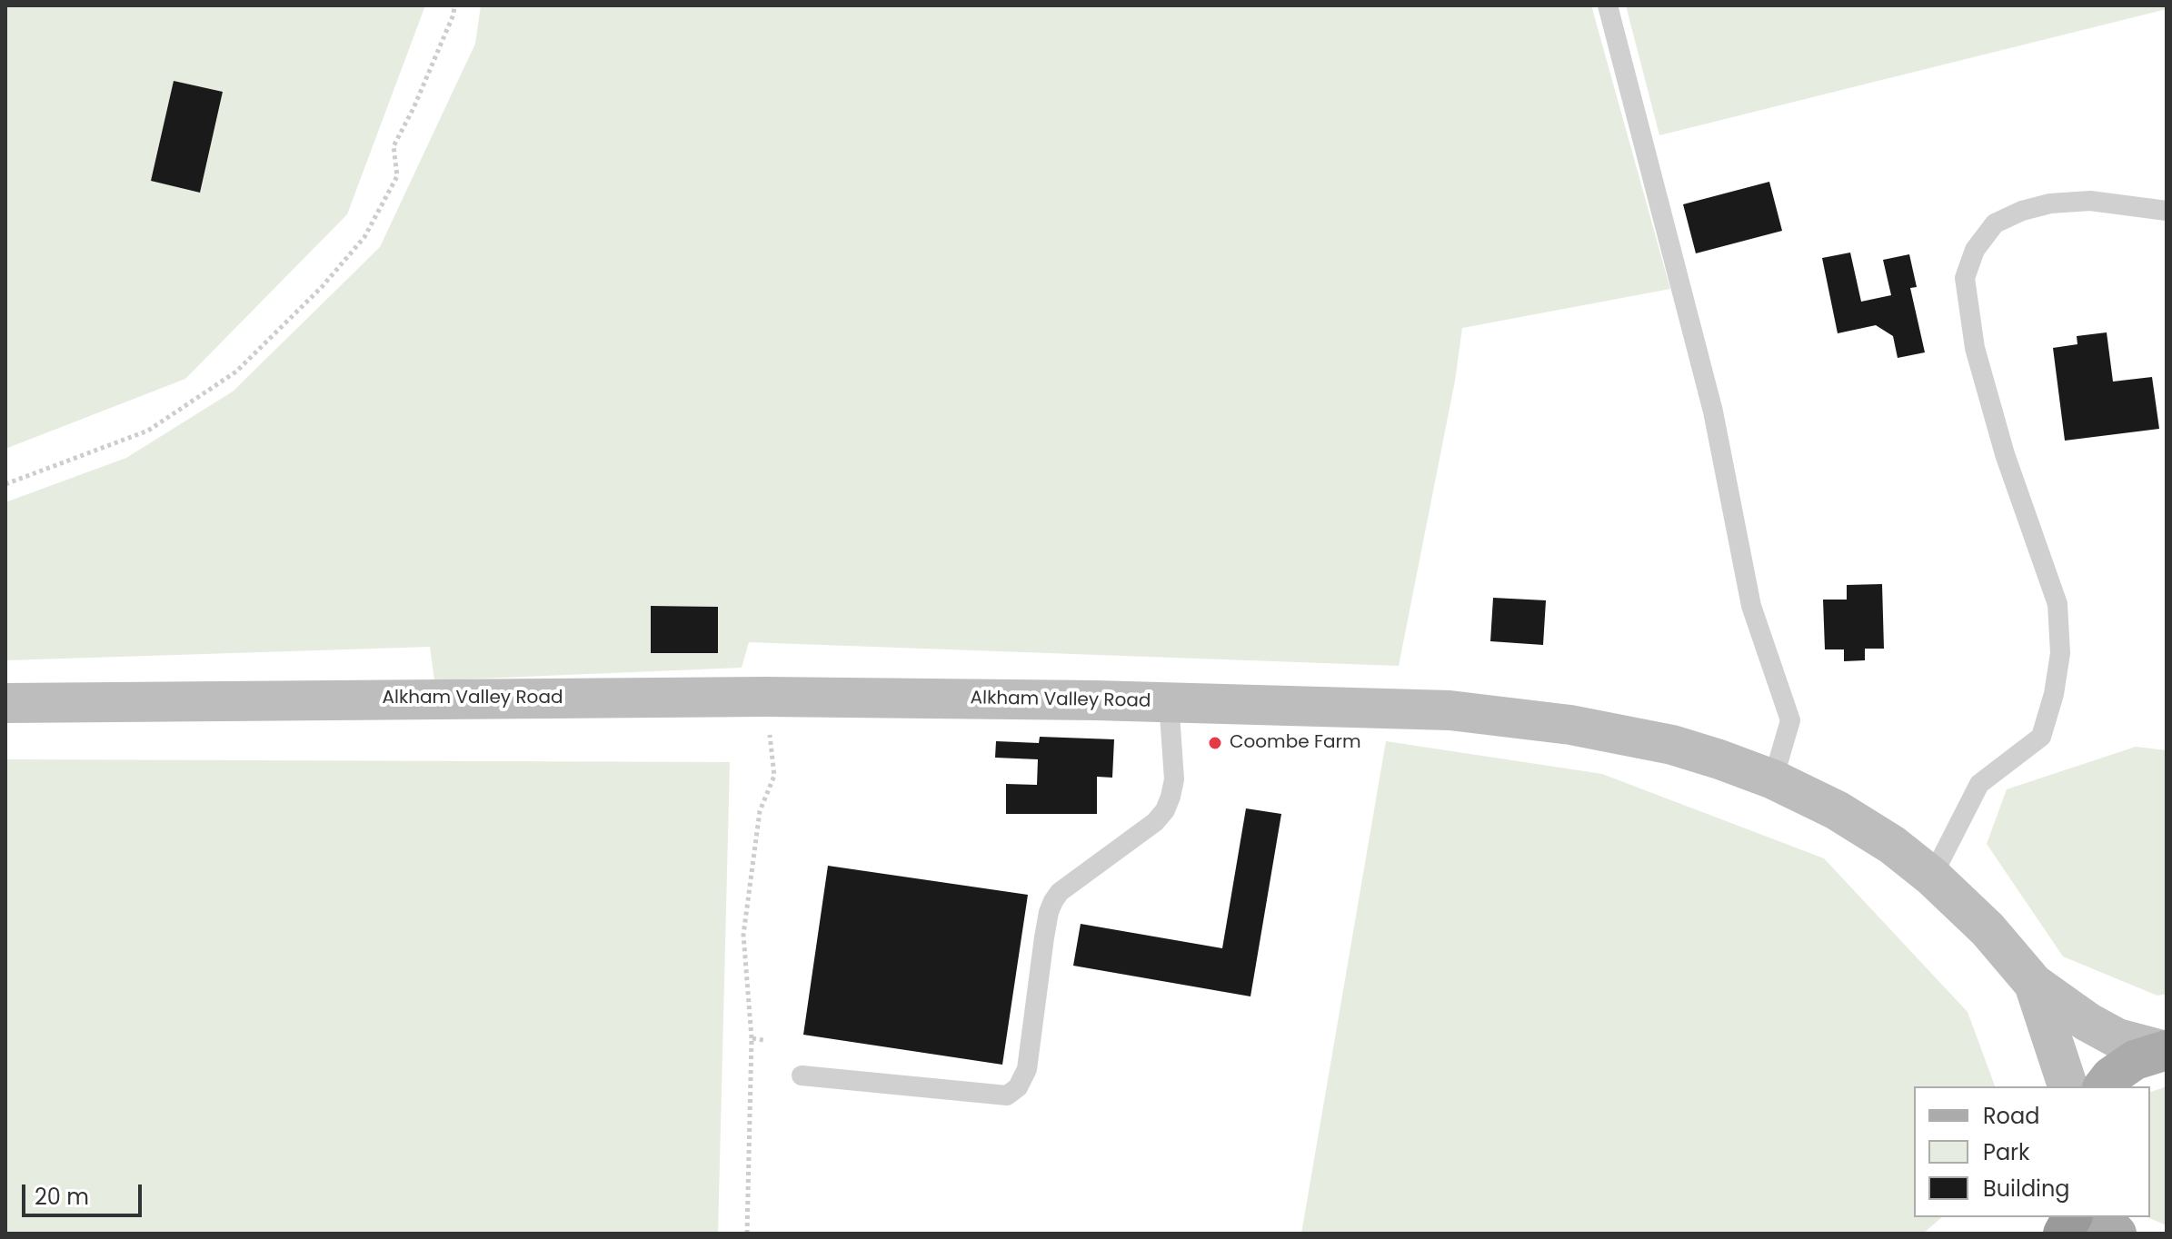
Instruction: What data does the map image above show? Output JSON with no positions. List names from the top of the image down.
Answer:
{
  "streets": {
    "street": ["Alkham Valley Road"]
  },
  "places": ["Coombe Farm"],
  "legend": ["Road", "Park", "Building"],
  "scale_bar": "20 m"
}
